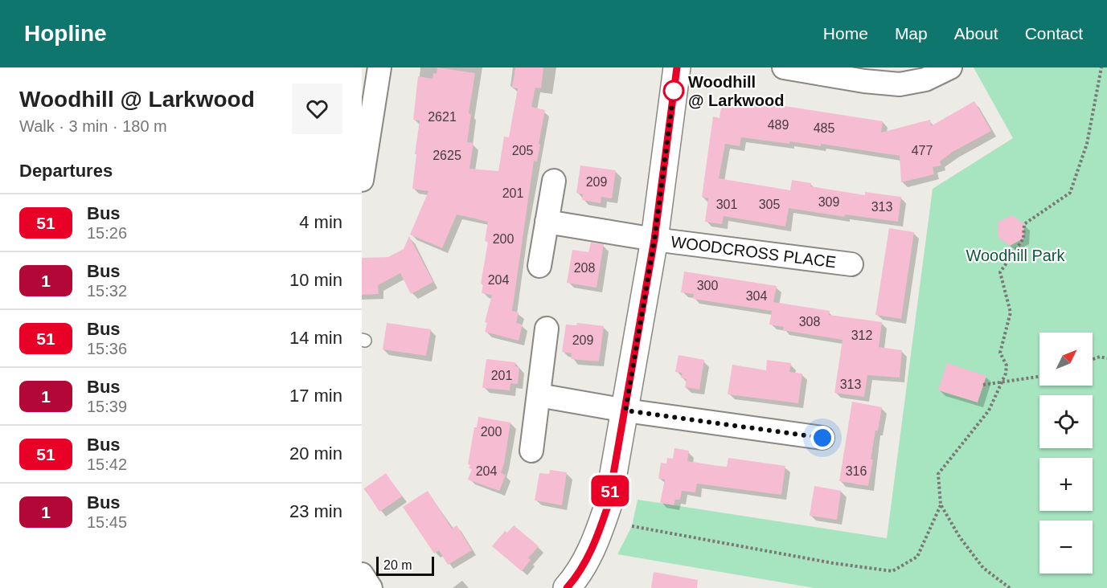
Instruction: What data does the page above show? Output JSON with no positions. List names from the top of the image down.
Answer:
{
  "streets": {
    "street": ["WOODCROSS PLACE"]
  },
  "parks": ["Woodhill Park"],
  "places": ["Woodhill @ Larkwood"],
  "lines": ["bus line 51"],
  "house_numbers": [
    "2621",
    "489",
    "485",
    "205",
    "477",
    "2625",
    "209",
    "201",
    "309",
    "301",
    "305",
    "313",
    "200",
    "208",
    "204",
    "300",
    "304",
    "308",
    "312",
    "209",
    "201",
    "313",
    "200",
    "204",
    "316"
  ],
  "scale_bar": "20 m",
  "north": "top right",
  "page": {
    "header": "Hopline",
    "nav": [
      "Home",
      "Map",
      "About",
      "Contact"
    ],
    "heading": [
      ["Woodhill @ Larkwood", "Walk · 3 min · 180 m"],
      "Departures"
    ],
    "on_map": "51",
    "list": [
      {
        "mark": "51",
        "name": "Bus",
        "note": "15:26",
        "value": "4 min"
      },
      {
        "mark": "1",
        "name": "Bus",
        "note": "15:32",
        "value": "10 min"
      },
      {
        "mark": "51",
        "name": "Bus",
        "note": "15:36",
        "value": "14 min"
      },
      {
        "mark": "1",
        "name": "Bus",
        "note": "15:39",
        "value": "17 min"
      },
      {
        "mark": "51",
        "name": "Bus",
        "note": "15:42",
        "value": "20 min"
      },
      {
        "mark": "1",
        "name": "Bus",
        "note": "15:45",
        "value": "23 min"
      }
    ],
    "map_buttons": ["+", "−"],
    "scale": "20 m"
  }
}
